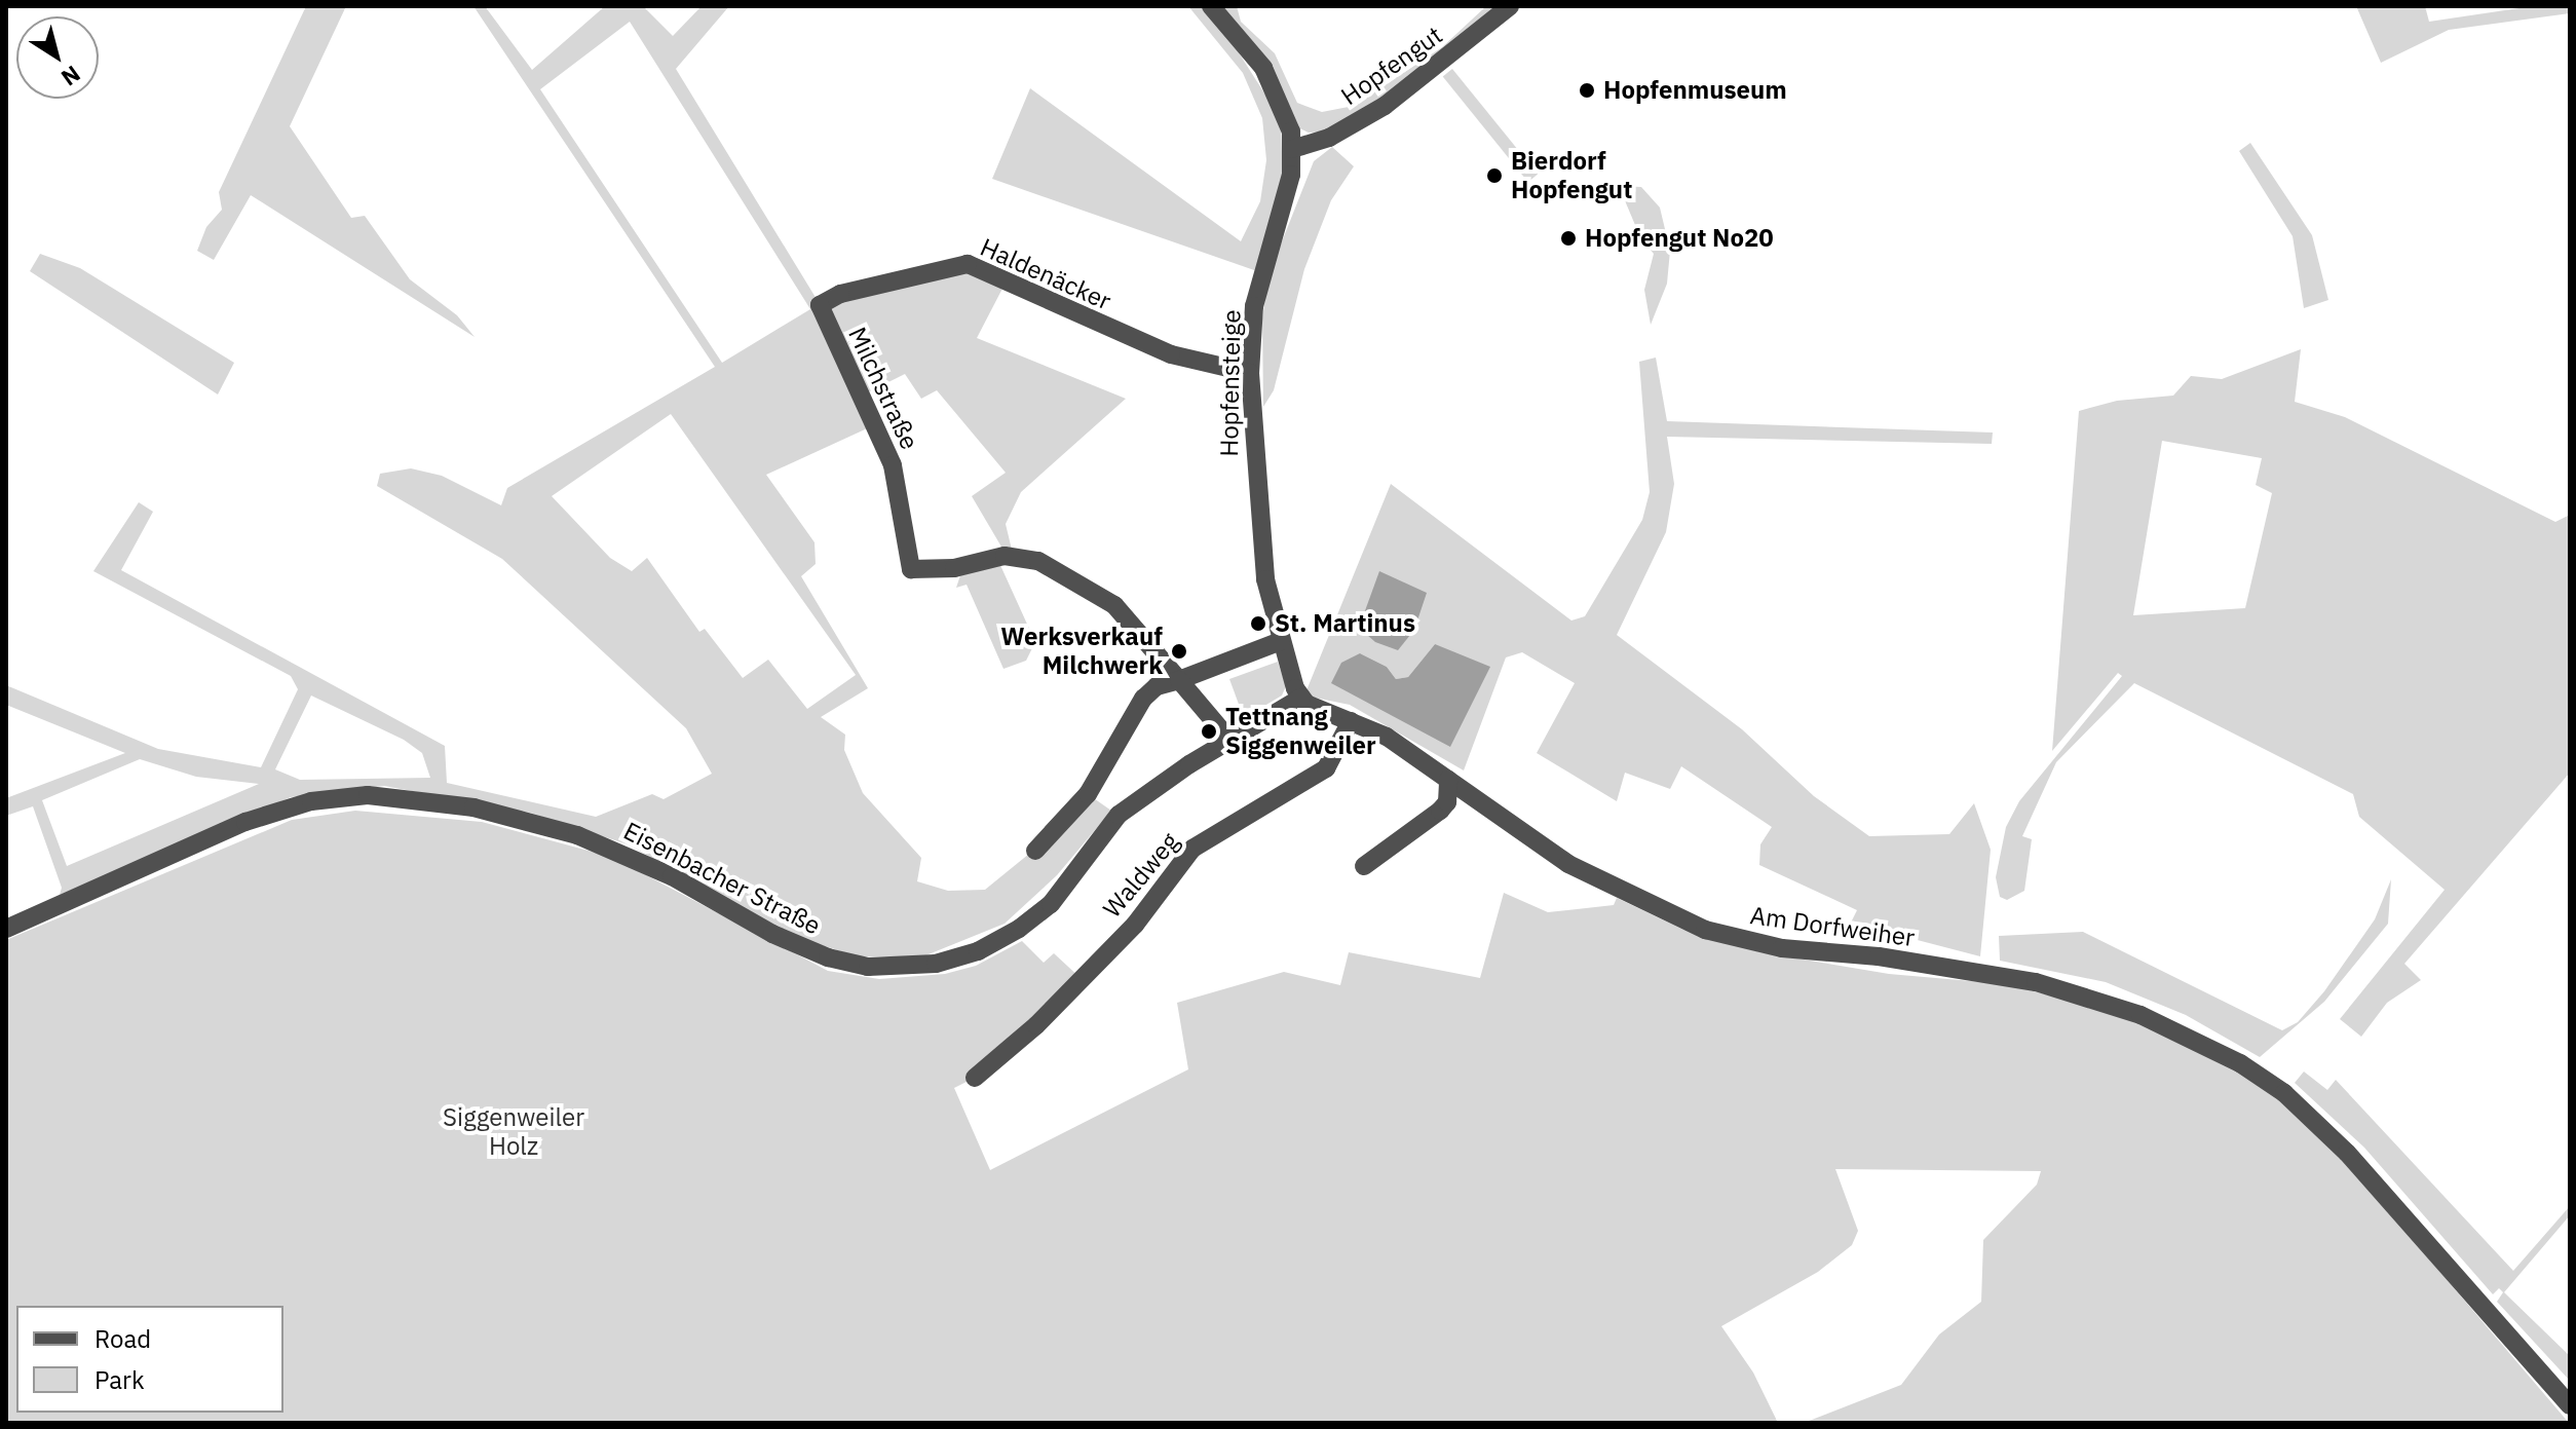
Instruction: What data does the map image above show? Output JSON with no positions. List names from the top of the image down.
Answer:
{
  "streets": {
    "street": [
      "Hopfengut",
      "Haldenäcker",
      "Hopfensteige",
      "Milchstraße",
      "Waldweg",
      "Eisenbacher Straße",
      "Am Dorfweiher"
    ]
  },
  "crossings": [
    ["Hopfengut", "Hopfensteige"],
    ["Haldenäcker", "Hopfensteige"],
    ["Haldenäcker", "Milchstraße"],
    ["Hopfensteige", "Eisenbacher Straße"],
    ["Hopfensteige", "Am Dorfweiher"],
    ["Waldweg", "Am Dorfweiher"],
    ["Eisenbacher Straße", "Am Dorfweiher"]
  ],
  "parks": ["Siggenweiler Holz"],
  "places": [
    "Hopfenmuseum",
    "Bierdorf Hopfengut",
    "Hopfengut No20",
    "St. Martinus",
    "Werksverkauf Milchwerk",
    "Tettnang Siggenweiler"
  ],
  "legend": ["Road", "Park"],
  "north": "bottom right"
}
